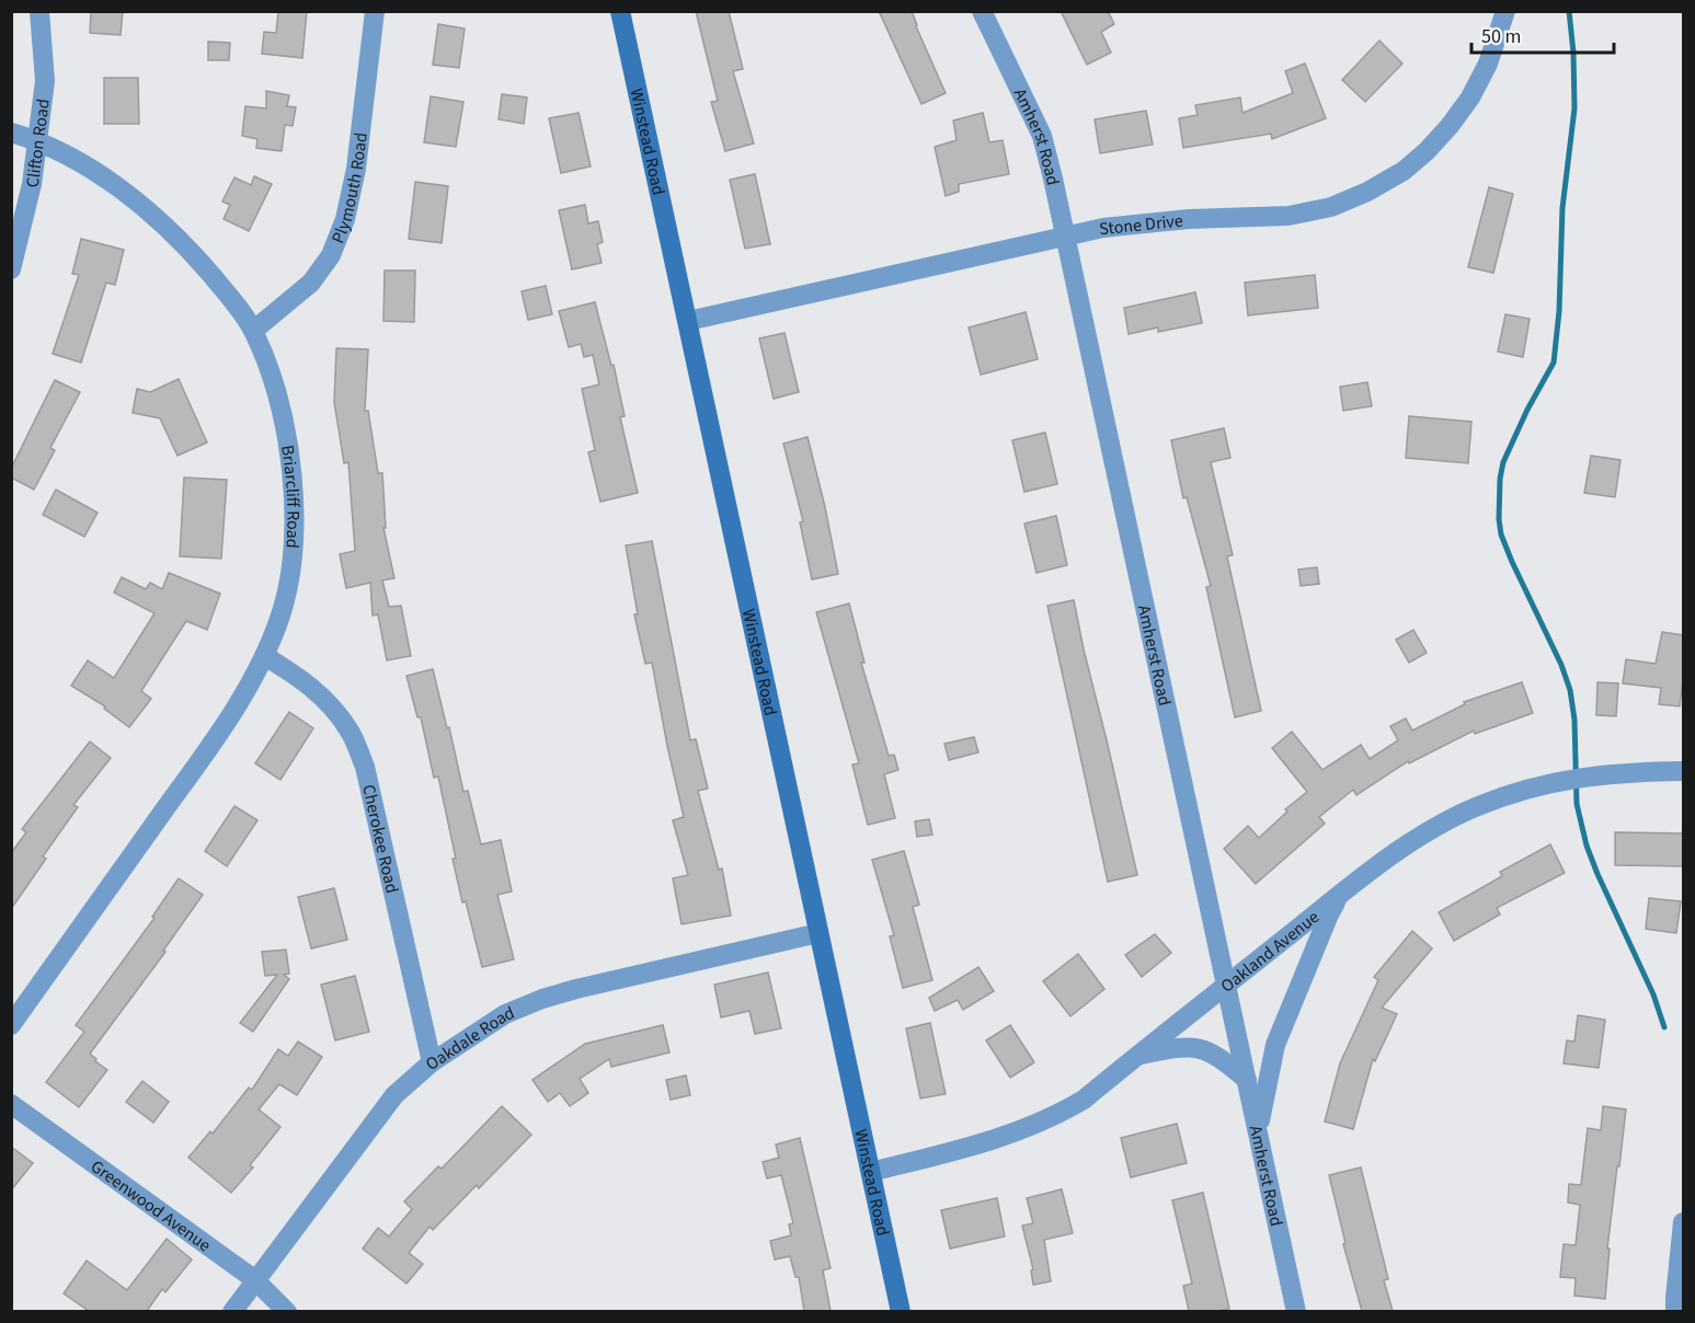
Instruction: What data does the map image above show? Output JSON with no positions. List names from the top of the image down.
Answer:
{
  "streets": {
    "street": [
      "Amherst Road",
      "Clifton Road",
      "Winstead Road",
      "Plymouth Road",
      "Stone Drive",
      "Briarcliff Road",
      "Cherokee Road",
      "Oakland Avenue",
      "Oakdale Road",
      "Greenwood Avenue"
    ]
  },
  "crossings": [
    ["Amherst Road", "Stone Drive"],
    ["Amherst Road", "Oakland Avenue"],
    ["Clifton Road", "Briarcliff Road"],
    ["Winstead Road", "Stone Drive"],
    ["Winstead Road", "Oakland Avenue"],
    ["Winstead Road", "Oakdale Road"],
    ["Plymouth Road", "Briarcliff Road"],
    ["Briarcliff Road", "Cherokee Road"],
    ["Cherokee Road", "Oakdale Road"],
    ["Oakdale Road", "Greenwood Avenue"]
  ],
  "scale_bar": "50 m"
}
